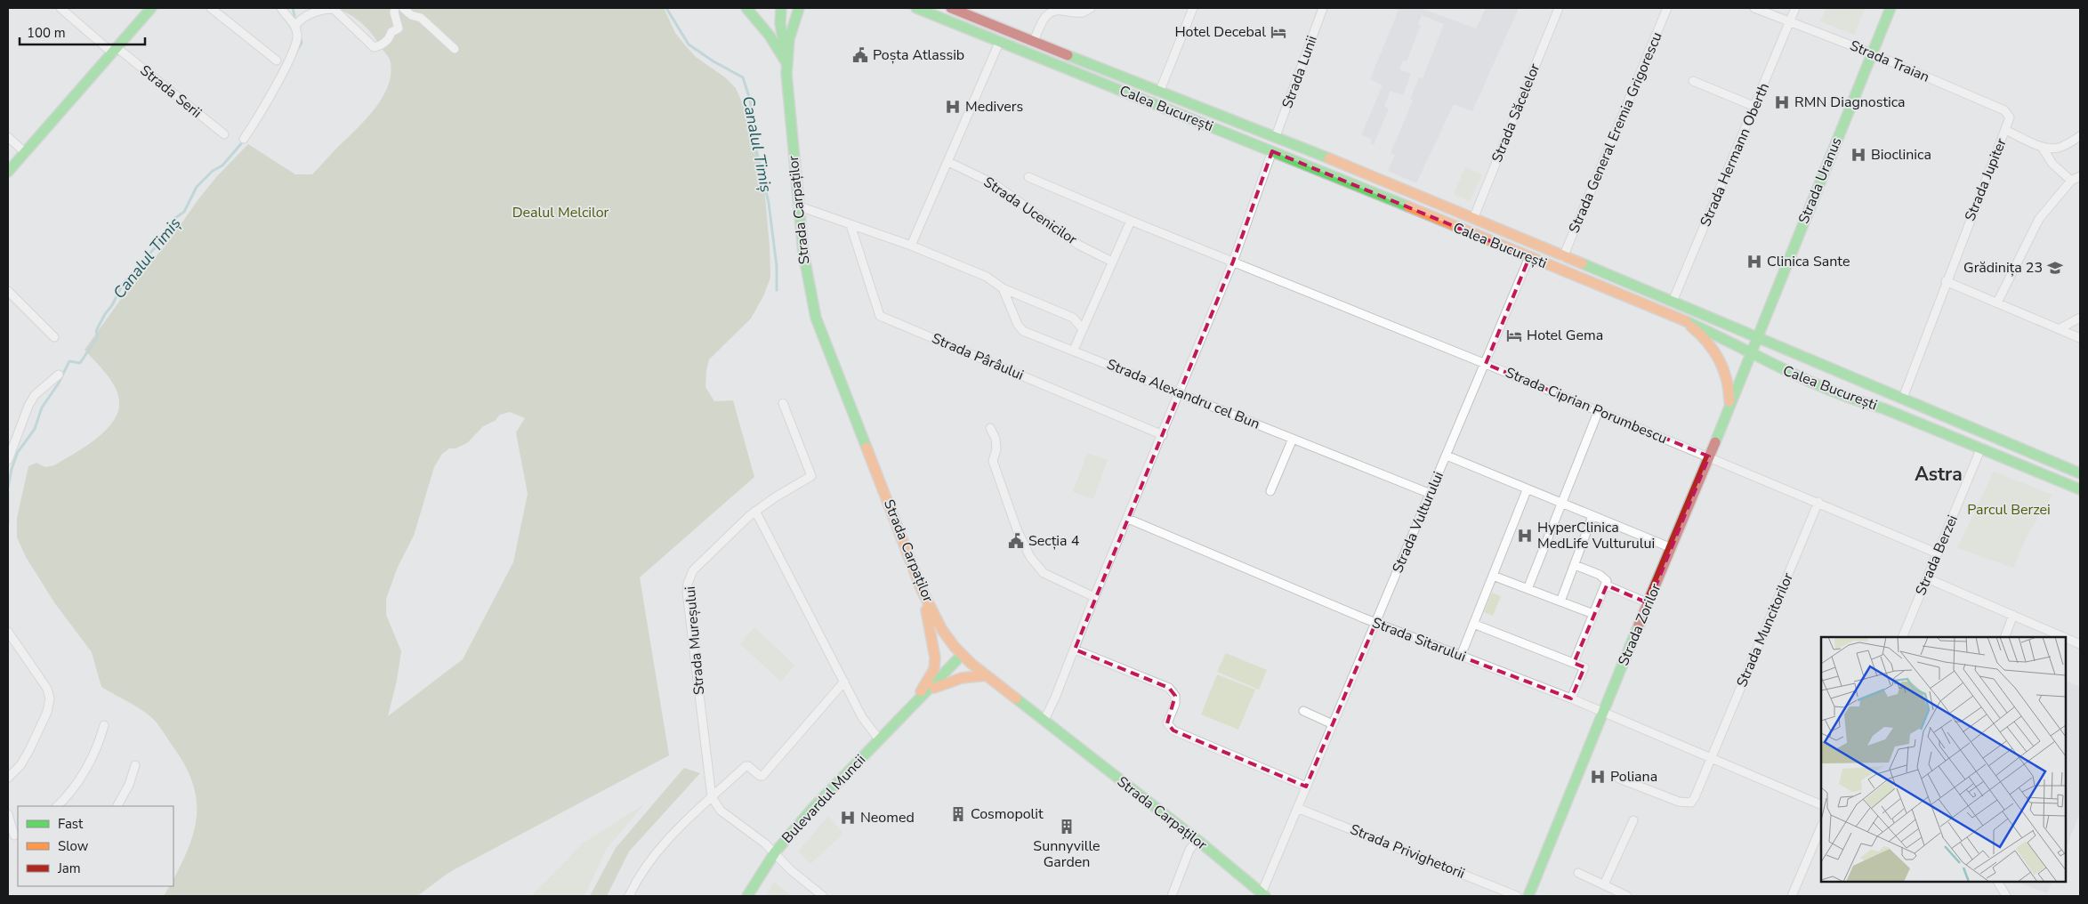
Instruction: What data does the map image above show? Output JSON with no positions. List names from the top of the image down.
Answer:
{
  "streets": {
    "main road": [
      "Calea București",
      "Strada Uranus",
      "Strada Carpaților",
      "Strada Zorilor",
      "Bulevardul Muncii"
    ],
    "street": [
      "Strada Traian",
      "Strada Lunii",
      "Strada Serii",
      "Strada Săcelelor",
      "Strada General Eremia Grigorescu",
      "Strada Hermann Oberth",
      "Strada Jupiter",
      "Strada Ucenicilor",
      "Strada Pârâului",
      "Strada Alexandru cel Bun",
      "Strada Ciprian Porumbescu",
      "Strada Vulturului",
      "Strada Berzei",
      "Strada Muncitorilor",
      "Strada Sitarului",
      "Strada Mureșului",
      "Strada Privighetorii"
    ]
  },
  "crossings": [
    ["Strada Traian", "Strada Hermann Oberth"],
    ["Strada Traian", "Strada Jupiter"],
    ["Strada Traian", "Strada Uranus"],
    ["Strada Lunii", "Calea București"],
    ["Calea București", "Strada Săcelelor"],
    ["Calea București", "Strada General Eremia Grigorescu"],
    ["Calea București", "Strada Hermann Oberth"],
    ["Calea București", "Strada Jupiter"],
    ["Calea București", "Strada Uranus"],
    ["Calea București", "Strada Vulturului"],
    ["Calea București", "Strada Berzei"],
    ["Calea București", "Strada Zorilor"],
    ["Strada Uranus", "Strada Zorilor"],
    ["Strada Carpaților", "Strada Vulturului"],
    ["Strada Carpaților", "Bulevardul Muncii"],
    ["Strada Alexandru cel Bun", "Strada Vulturului"],
    ["Strada Ciprian Porumbescu", "Strada Vulturului"],
    ["Strada Ciprian Porumbescu", "Strada Berzei"],
    ["Strada Ciprian Porumbescu", "Strada Zorilor"],
    ["Strada Ciprian Porumbescu", "Strada Muncitorilor"],
    ["Strada Vulturului", "Strada Sitarului"],
    ["Strada Vulturului", "Strada Privighetorii"],
    ["Strada Zorilor", "Strada Sitarului"],
    ["Strada Muncitorilor", "Strada Sitarului"]
  ],
  "districts": ["Astra"],
  "water": ["Canalul Timiș"],
  "parks": ["Dealul Melcilor", "Parcul Berzei"],
  "places": {
    "hotel": ["Hotel Decebal", "Hotel Gema"],
    "public building": ["Poșta Atlassib", "Secția 4"],
    "hospital": [
      "RMN Diagnostica",
      "Medivers",
      "Bioclinica",
      "Clinica Sante",
      "HyperClinica MedLife Vulturului",
      "Poliana",
      "Neomed"
    ],
    "school or university": ["Grădinița 23"],
    "building": ["Cosmopolit", "Sunnyville Garden"]
  },
  "legend": ["Fast", "Slow", "Jam"],
  "scale_bar": "100 m"
}
